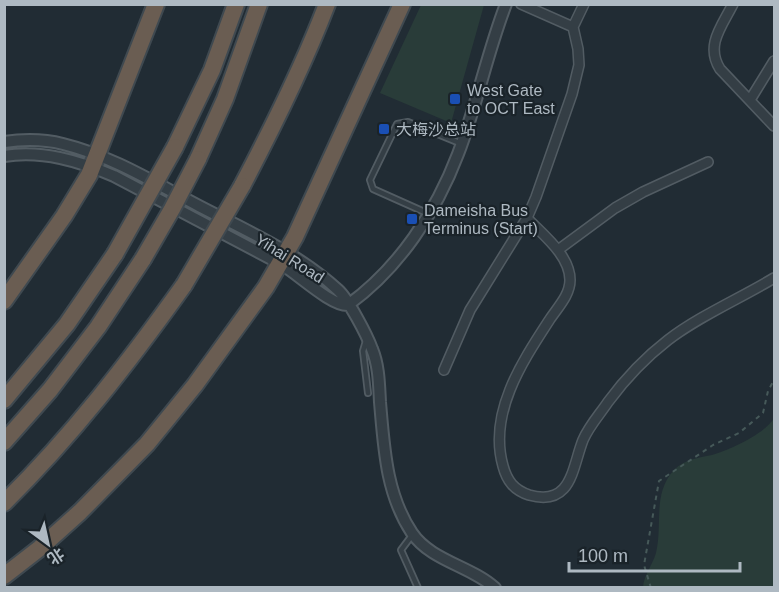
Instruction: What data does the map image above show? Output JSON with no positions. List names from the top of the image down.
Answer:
{
  "streets": {
    "street": ["Yihai Road"]
  },
  "places": {
    "transit": ["West Gate to OCT East", "大梅沙总站", "Dameisha Bus Terminus (Start)"]
  },
  "scale_bar": "100 m",
  "north": "bottom right"
}
